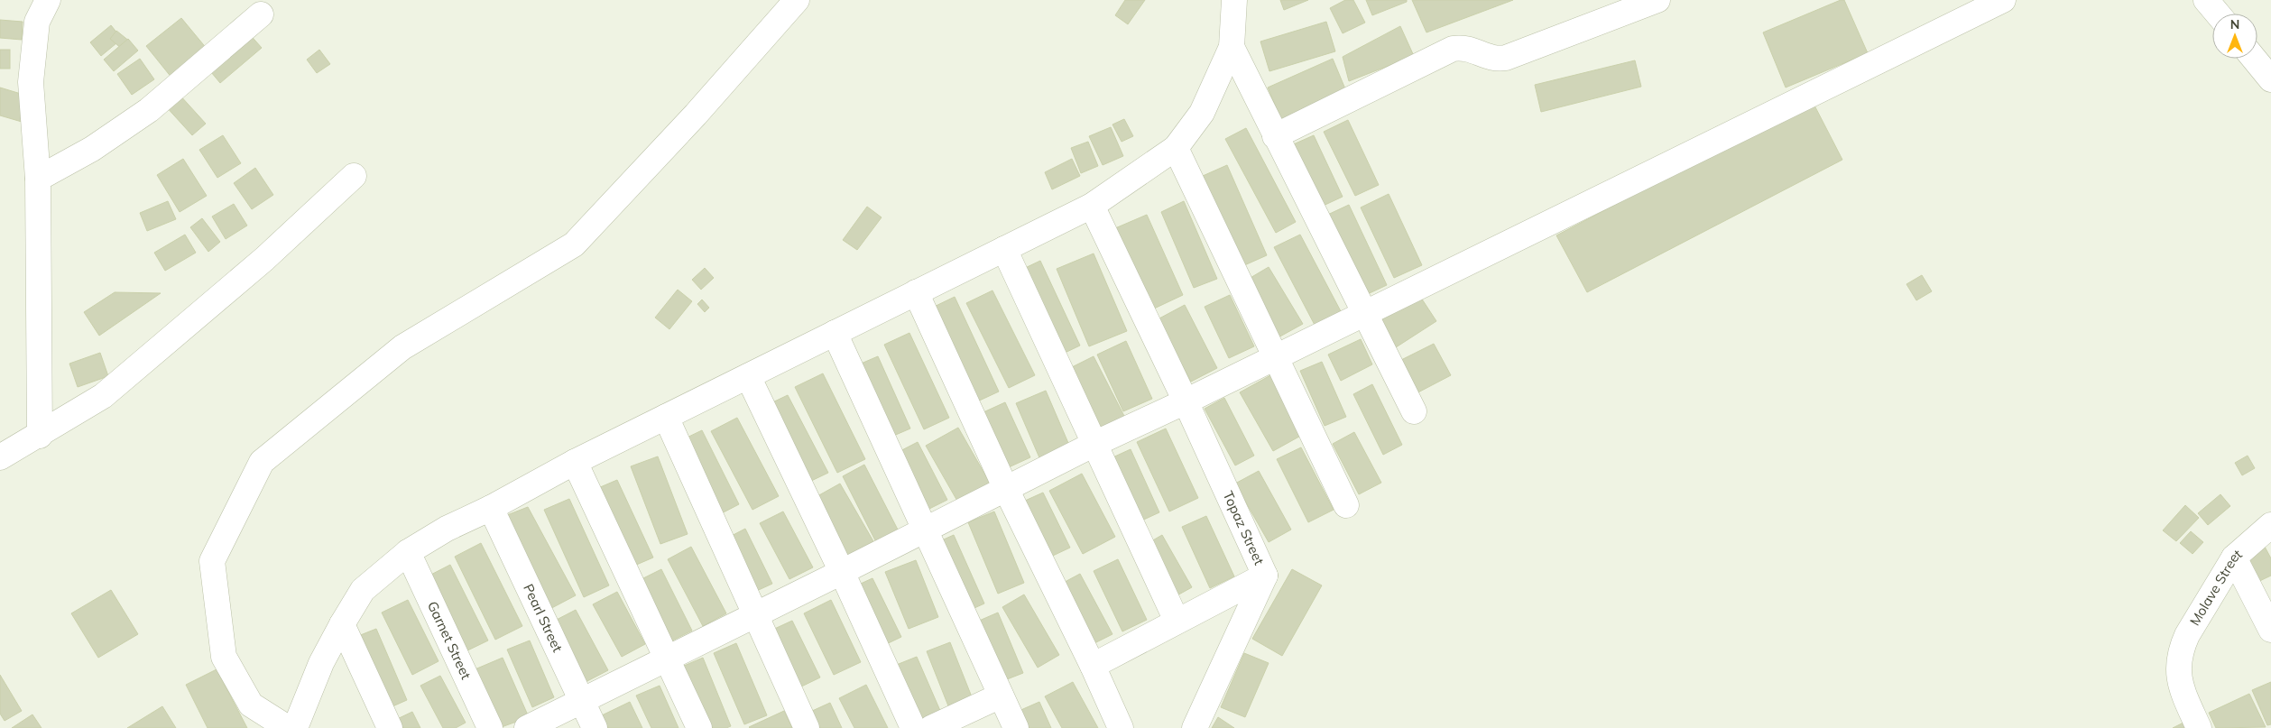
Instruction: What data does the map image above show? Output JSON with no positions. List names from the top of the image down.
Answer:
{
  "streets": {
    "street": [
      "Topaz Street",
      "Molave Street",
      "Pearl Street",
      "Garnet Street"
    ]
  },
  "north": "top"
}
